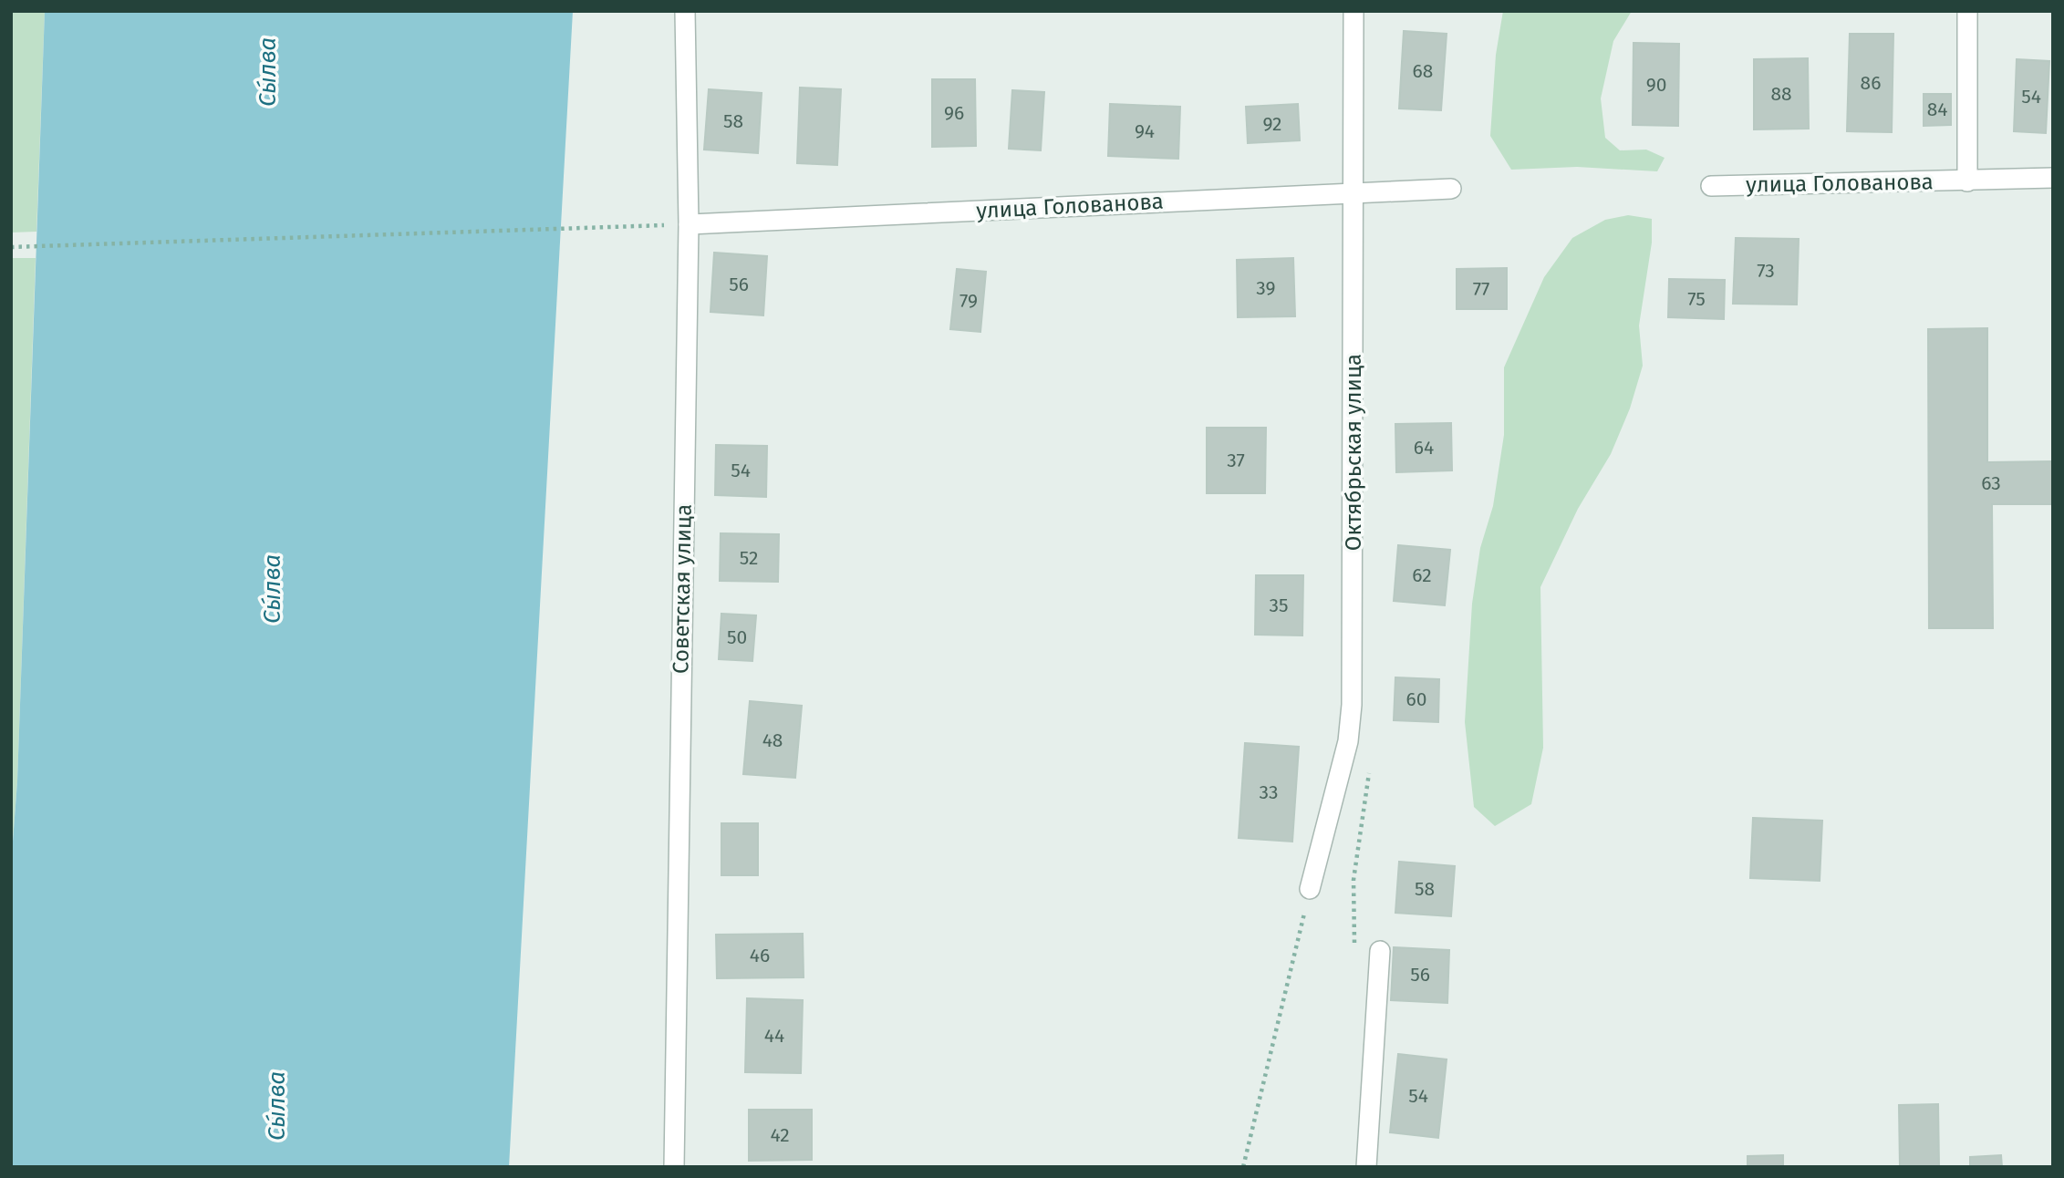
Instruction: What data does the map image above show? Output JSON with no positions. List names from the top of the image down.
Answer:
{
  "streets": {
    "street": ["улица Голованова", "Октябрьская улица", "Советская улица"]
  },
  "crossings": [
    ["улица Голованова", "Октябрьская улица"],
    ["улица Голованова", "Советская улица"]
  ],
  "water": ["Сы́лва"],
  "house_numbers": [
    "68",
    "86",
    "90",
    "88",
    "54",
    "84",
    "96",
    "58",
    "92",
    "94",
    "73",
    "56",
    "39",
    "77",
    "75",
    "79",
    "64",
    "37",
    "54",
    "63",
    "52",
    "62",
    "35",
    "50",
    "60",
    "48",
    "33",
    "58",
    "46",
    "56",
    "44",
    "54",
    "42"
  ]
}
